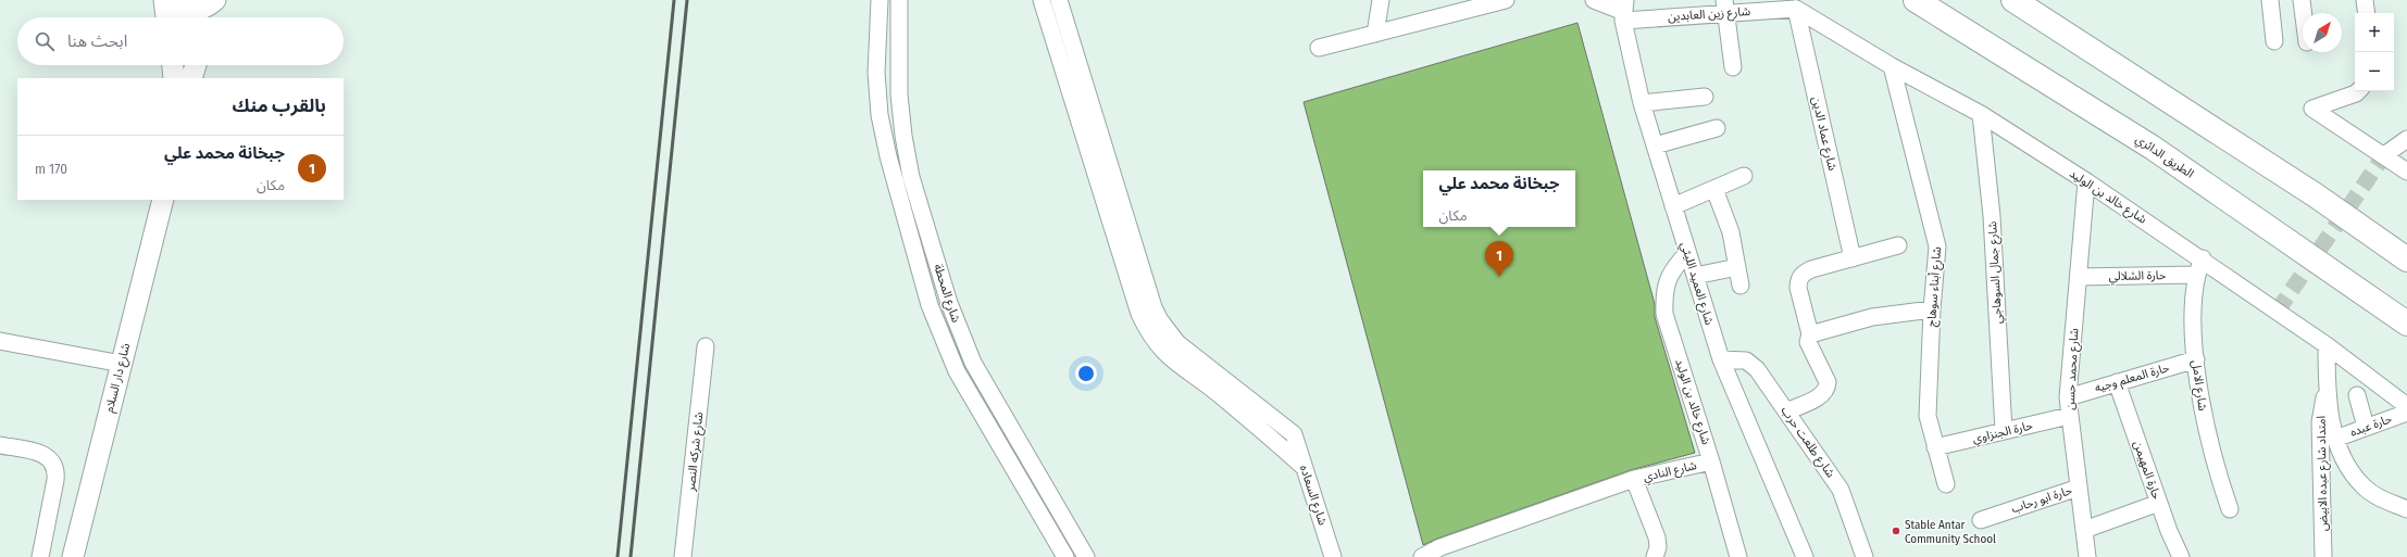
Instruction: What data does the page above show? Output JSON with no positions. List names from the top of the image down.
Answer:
{
  "streets": {
    "highway": ["الطريق الدائري"],
    "main road": ["شارع دار السلام"],
    "street": [
      "شارع زين العابدين",
      "شارع عماد الدين",
      "شارع خالد بن الوليد",
      "شارع جمال السوهاجي",
      "حارة الشلالي",
      "شارع العميد الليثي",
      "شارع أبناء سوهاج",
      "شارع المحطة",
      "شارع محمد حسن",
      "حارة المعلم وجيه",
      "شارع الامل",
      "حارة عبده",
      "حارة الجنزاوي",
      "شارع طلعت حرب",
      "شارع شركه النصر",
      "حارة المهيمن",
      "شارع النادي",
      "امتداد شارع عبده الابيض",
      "شارع السعاده",
      "حارة ابو رحاب"
    ]
  },
  "crossings": [
    ["شارع زين العابدين", "شارع عماد الدين"],
    ["شارع زين العابدين", "شارع خالد بن الوليد"],
    ["شارع زين العابدين", "شارع العميد الليثي"],
    ["شارع عماد الدين", "شارع خالد بن الوليد"],
    ["شارع خالد بن الوليد", "شارع جمال السوهاجي"],
    ["شارع خالد بن الوليد", "شارع العميد الليثي"],
    ["شارع خالد بن الوليد", "شارع أبناء سوهاج"],
    ["شارع خالد بن الوليد", "شارع محمد حسن"],
    ["شارع خالد بن الوليد", "شارع الامل"],
    ["شارع خالد بن الوليد", "شارع النادي"],
    ["شارع جمال السوهاجي", "حارة الجنزاوي"],
    ["حارة الشلالي", "شارع محمد حسن"],
    ["حارة الشلالي", "شارع الامل"],
    ["شارع العميد الليثي", "شارع طلعت حرب"],
    ["شارع أبناء سوهاج", "حارة الجنزاوي"],
    ["شارع محمد حسن", "حارة المعلم وجيه"],
    ["شارع محمد حسن", "حارة الجنزاوي"],
    ["شارع محمد حسن", "حارة ابو رحاب"],
    ["حارة المعلم وجيه", "شارع الامل"],
    ["حارة المعلم وجيه", "حارة المهيمن"]
  ],
  "places": ["Stable Antar Community School"],
  "north": "top right",
  "page": {
    "map_buttons": ["+", "−"],
    "search": "ابحث هنا",
    "heading": "بالقرب منك",
    "list": [
      {
        "mark": "1",
        "name": "جبخانة محمد علي",
        "note": "مكان",
        "value": "170 m"
      }
    ],
    "popup": ["جبخانة محمد علي", "مكان"],
    "pins": "1"
  }
}
